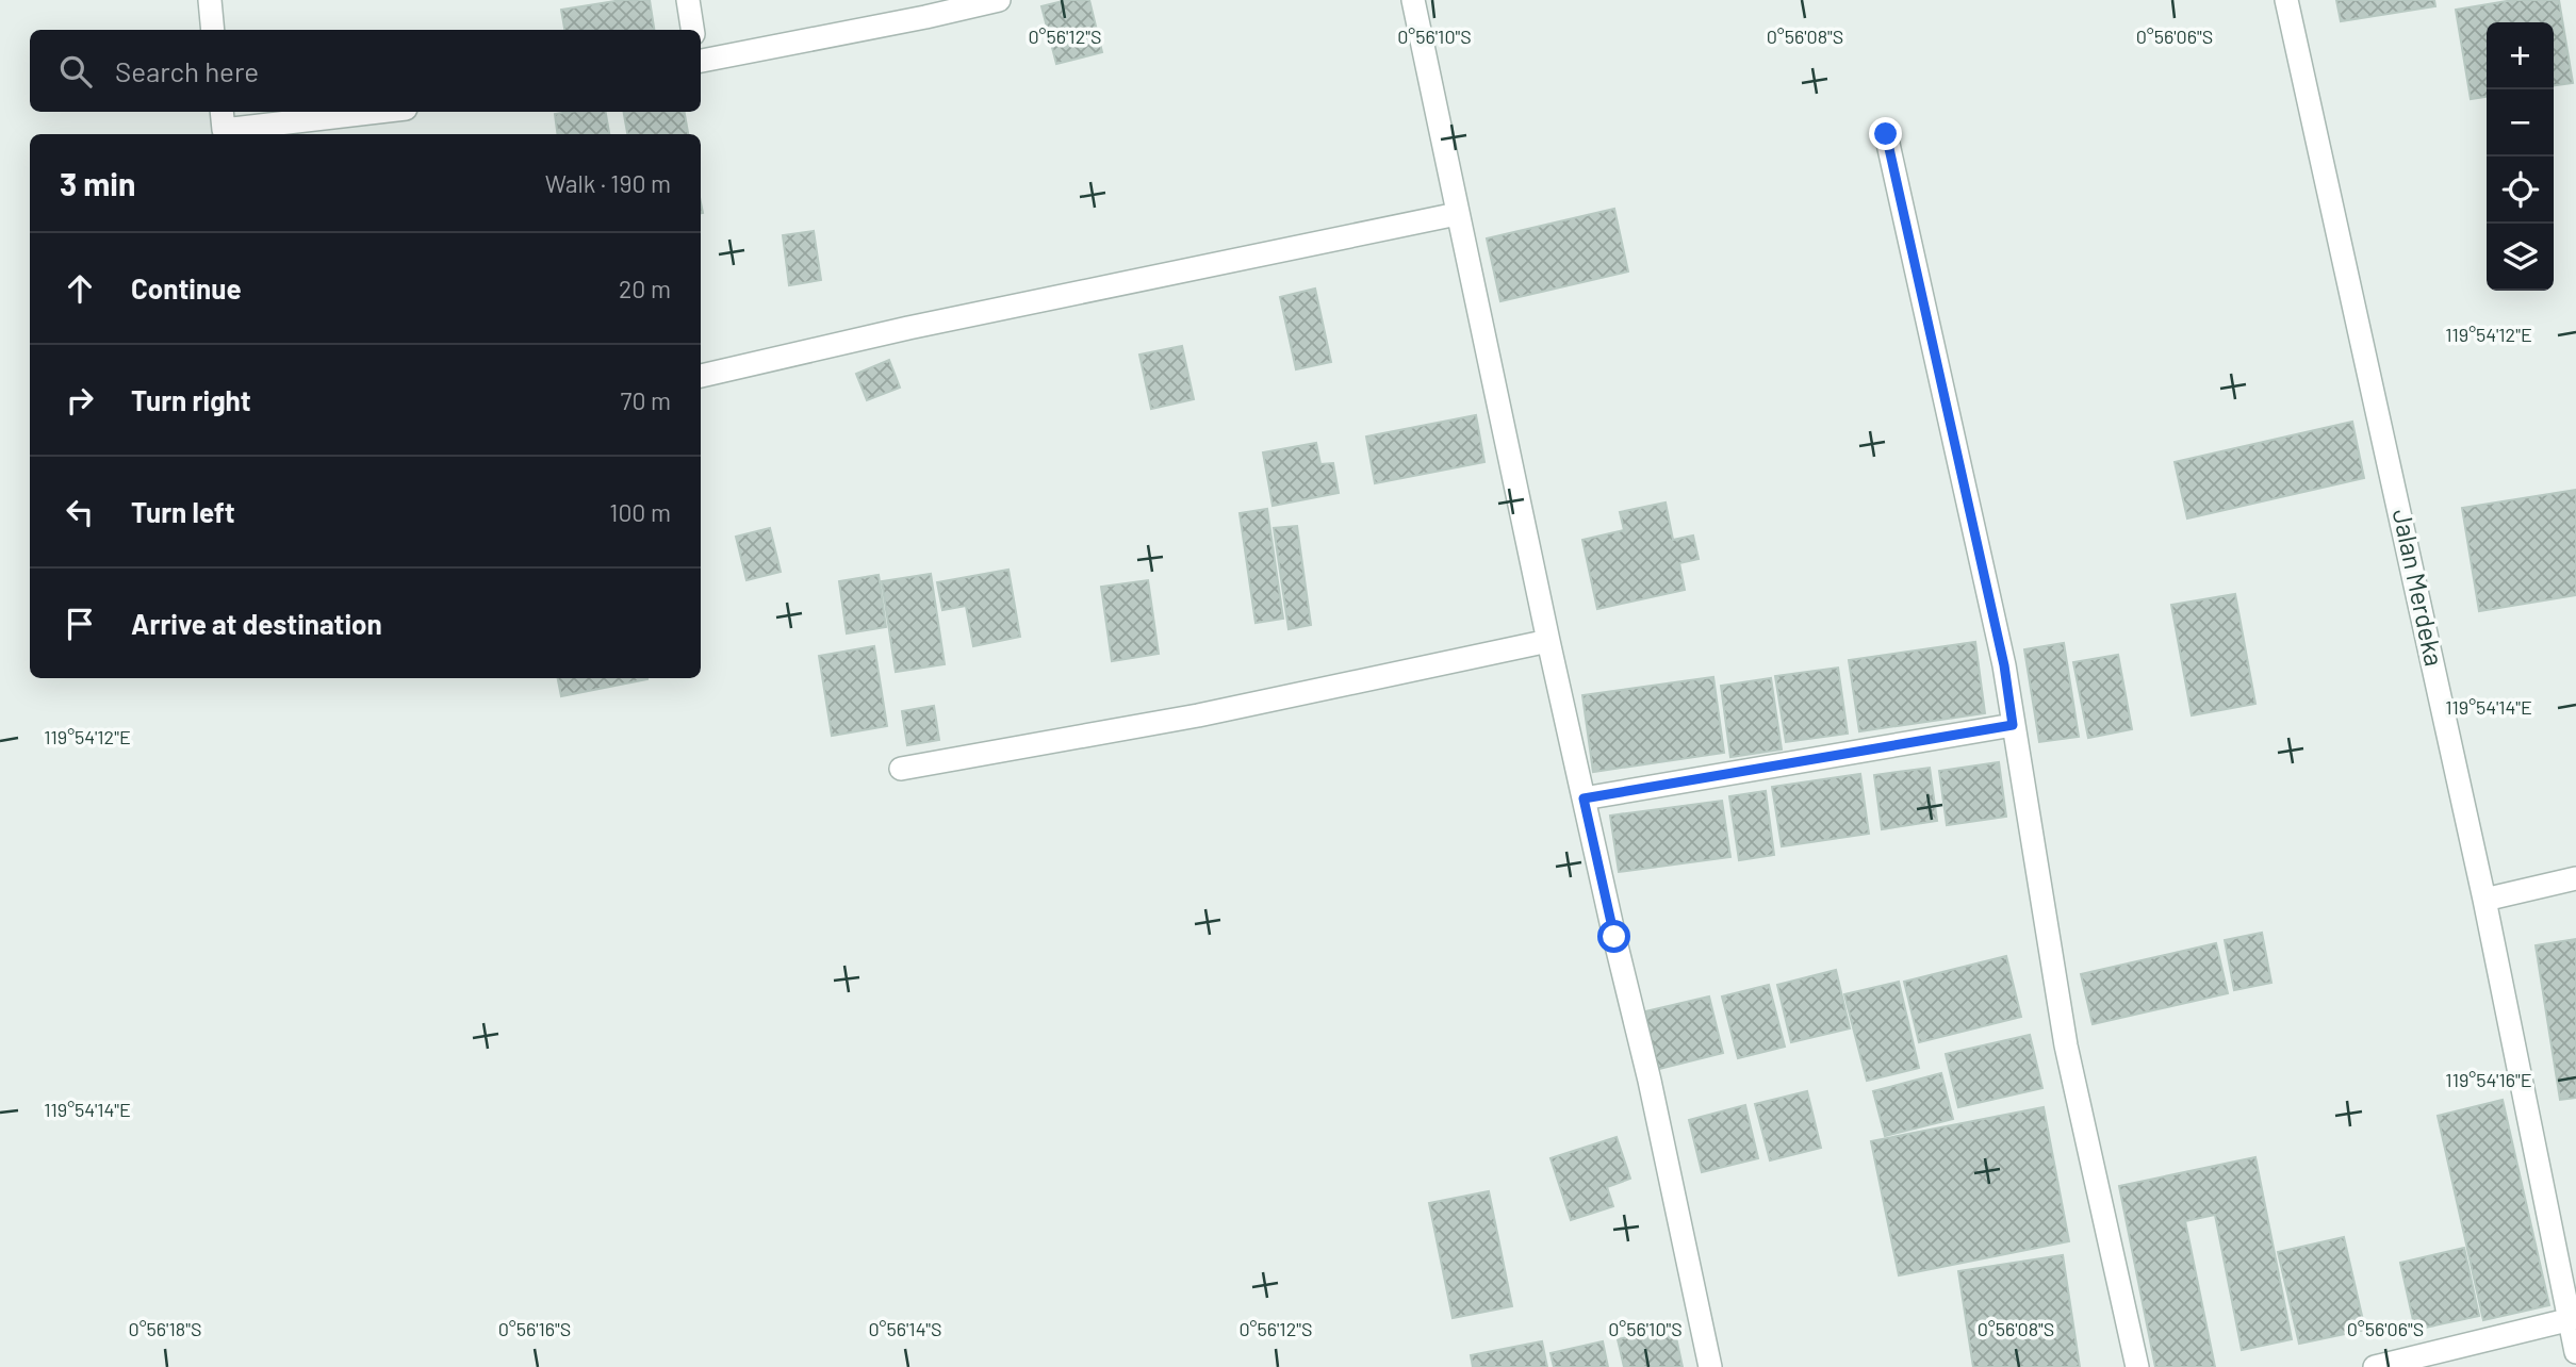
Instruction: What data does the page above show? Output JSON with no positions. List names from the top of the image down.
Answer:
{
  "streets": {
    "street": ["Jalan Merdeka"]
  },
  "page": {
    "map_buttons": ["+", "−"],
    "search": "Search here",
    "heading": ["3 min", "Walk · 190 m"],
    "list": [
      ["Continue", "20 m"],
      ["Turn right", "70 m"],
      ["Turn left", "100 m"],
      "Arrive at destination"
    ]
  },
  "coordinates": [
    "0°56'12\"S",
    "0°56'10\"S",
    "0°56'08\"S",
    "0°56'06\"S",
    "119°54'12\"E",
    "119°54'14\"E",
    "119°54'16\"E",
    "0°56'18\"S",
    "0°56'16\"S",
    "0°56'14\"S"
  ]
}
